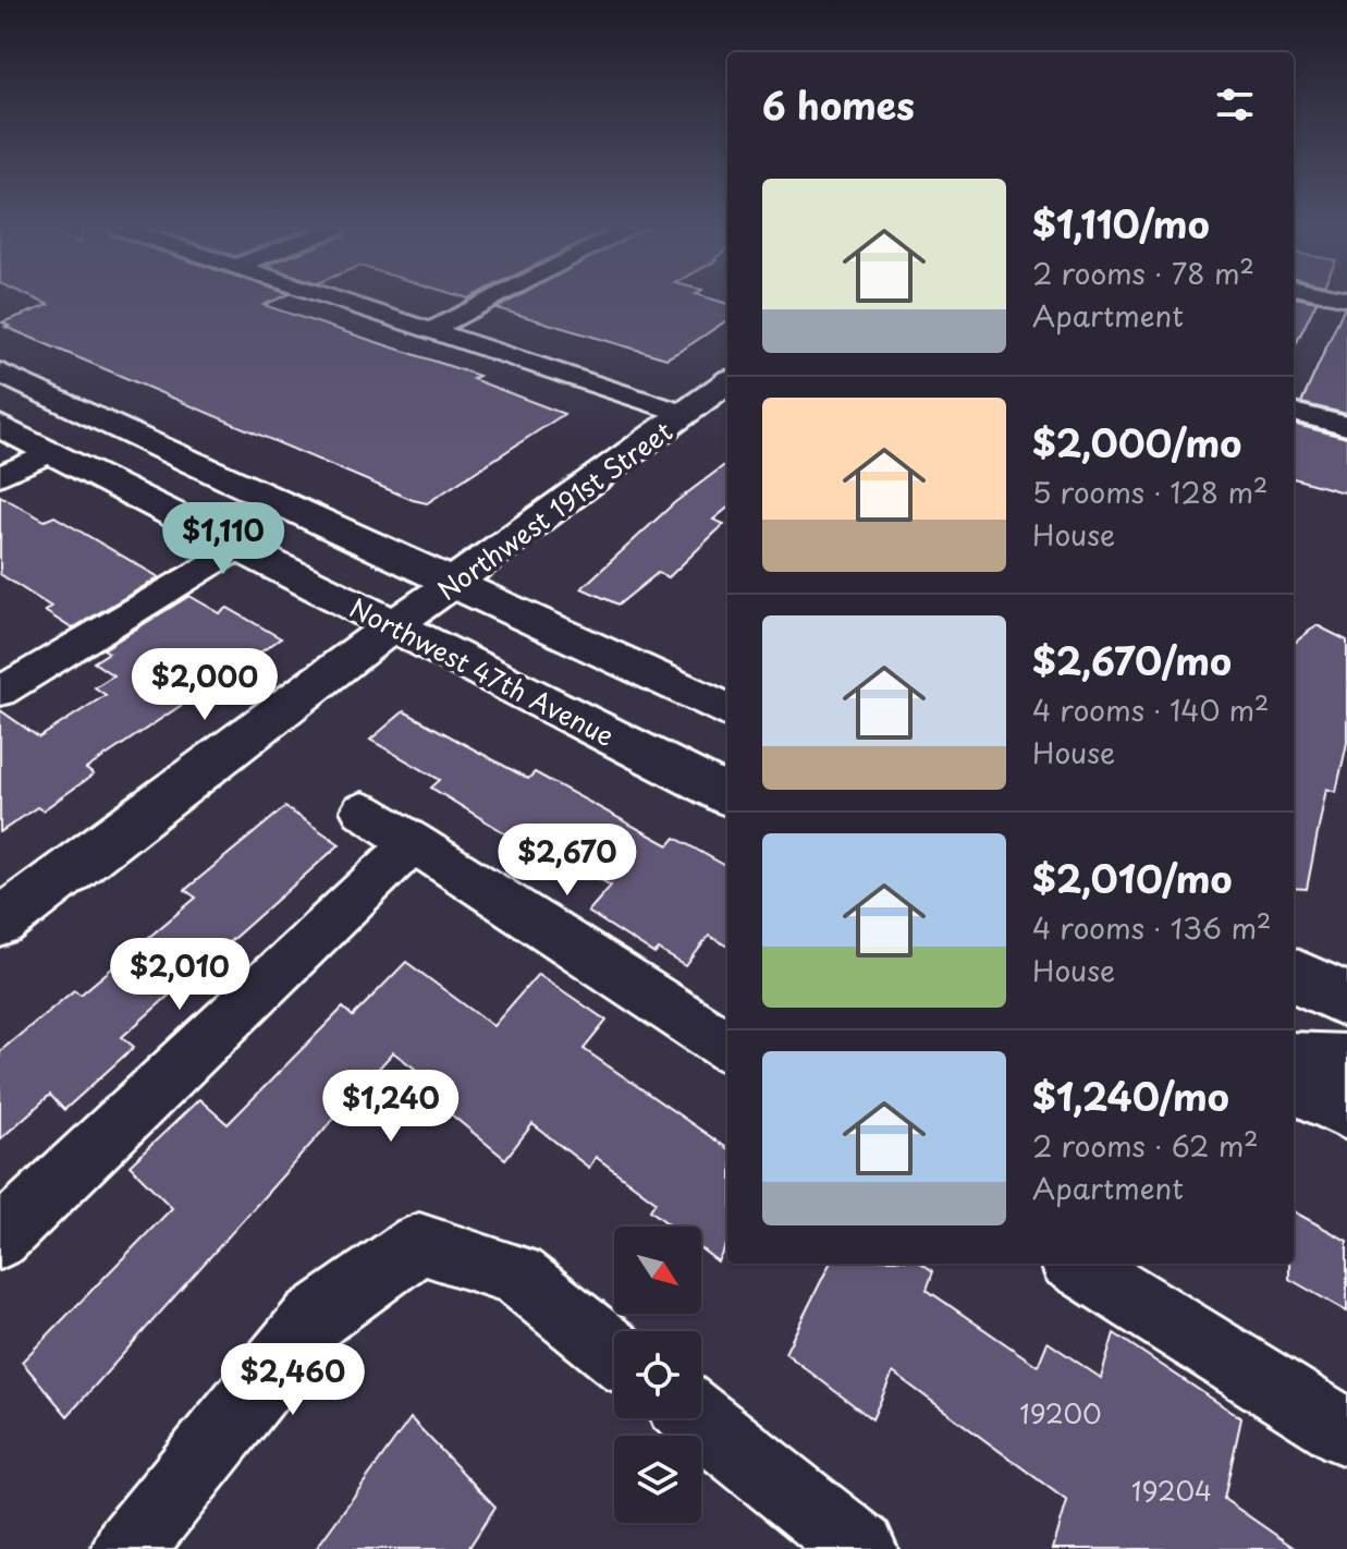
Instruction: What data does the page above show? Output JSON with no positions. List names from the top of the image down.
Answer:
{
  "streets": {
    "main road": ["Northwest 191st Street", "Northwest 47th Avenue"]
  },
  "crossings": [
    ["Northwest 191st Street", "Northwest 47th Avenue"]
  ],
  "house_numbers": ["19200", "19204"],
  "north": "bottom right",
  "page": {
    "heading": "6 homes",
    "list": [
      {
        "name": "$1,110/mo",
        "note": "2 rooms · 78 m² · Apartment"
      },
      {
        "name": "$2,000/mo",
        "note": "5 rooms · 128 m² · House"
      },
      {
        "name": "$2,670/mo",
        "note": "4 rooms · 140 m² · House"
      },
      {
        "name": "$2,010/mo",
        "note": "4 rooms · 136 m² · House"
      },
      {
        "name": "$1,240/mo",
        "note": "2 rooms · 62 m² · Apartment"
      }
    ],
    "price": [
      "$1,110",
      "$2,000",
      "$2,670",
      "$2,010",
      "$1,240",
      "$2,460"
    ]
  }
}
